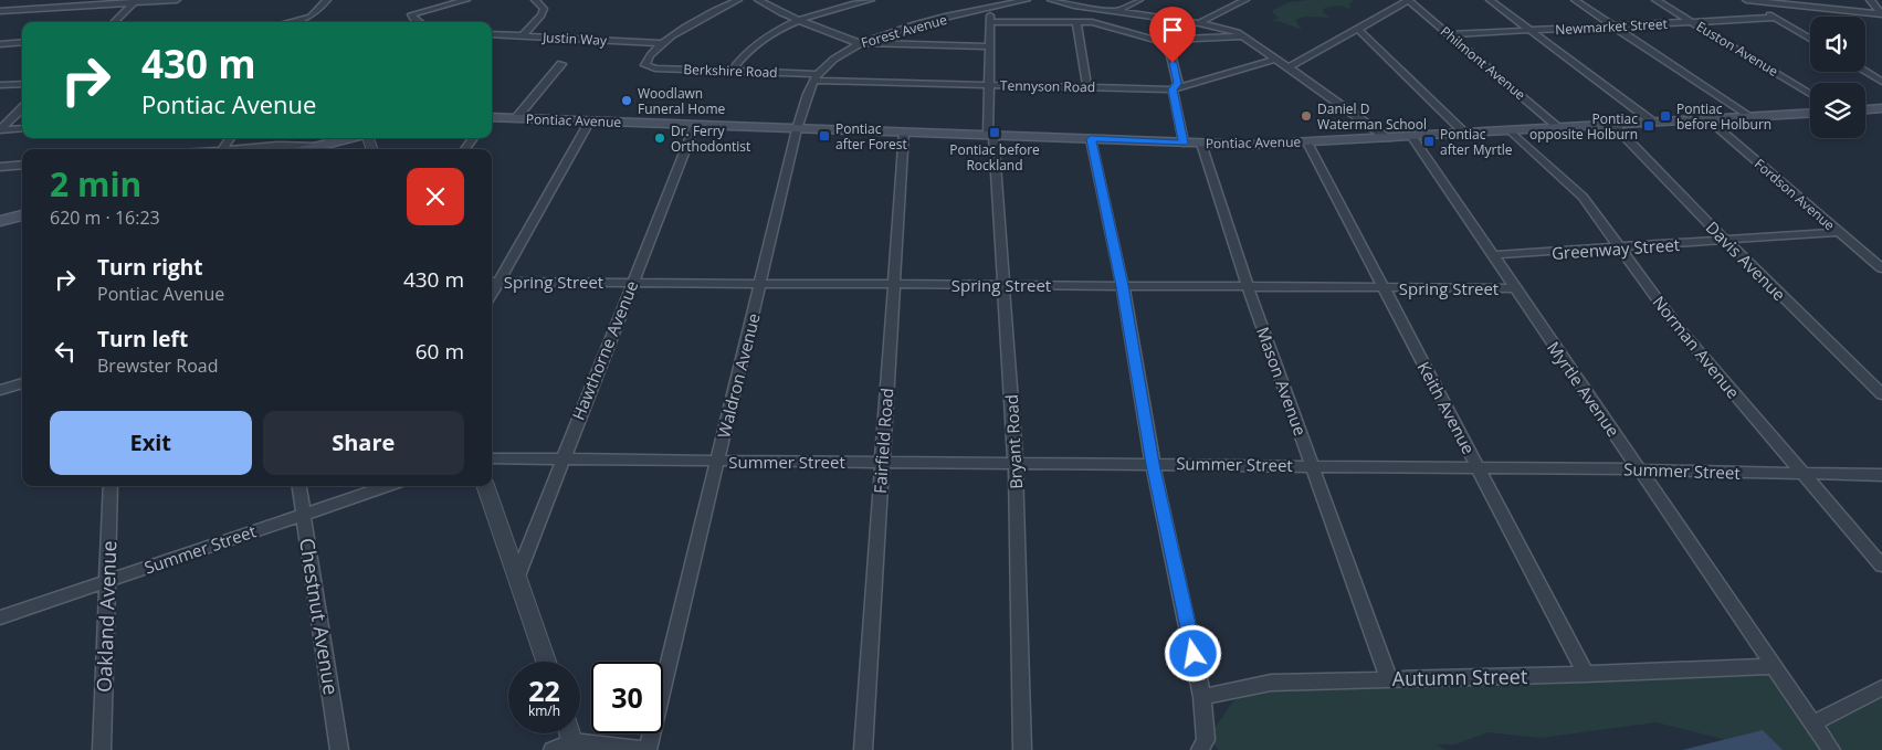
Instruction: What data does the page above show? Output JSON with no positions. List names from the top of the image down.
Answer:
{
  "streets": {
    "main road": ["Pontiac Avenue"],
    "street": [
      "Newmarket Street",
      "Forest Avenue",
      "Justin Way",
      "Euston Avenue",
      "Philmont Avenue",
      "Berkshire Road",
      "Tennyson Road",
      "Fordson Avenue",
      "Greenway Street",
      "Davis Avenue",
      "Spring Street",
      "Norman Avenue",
      "Hawthorne Avenue",
      "Waldron Avenue",
      "Mason Avenue",
      "Myrtle Avenue",
      "Keith Avenue",
      "Fairfield Road",
      "Bryant Road",
      "Summer Street",
      "Oakland Avenue",
      "Chestnut Avenue",
      "Autumn Street"
    ]
  },
  "crossings": [
    ["Newmarket Street", "Euston Avenue"],
    ["Newmarket Street", "Philmont Avenue"],
    ["Forest Avenue", "Berkshire Road"],
    ["Forest Avenue", "Tennyson Road"],
    ["Forest Avenue", "Pontiac Avenue"],
    ["Forest Avenue", "Waldron Avenue"],
    ["Forest Avenue", "Bryant Road"],
    ["Justin Way", "Berkshire Road"],
    ["Philmont Avenue", "Pontiac Avenue"],
    ["Berkshire Road", "Tennyson Road"],
    ["Tennyson Road", "Bryant Road"],
    ["Pontiac Avenue", "Fordson Avenue"],
    ["Pontiac Avenue", "Davis Avenue"],
    ["Pontiac Avenue", "Norman Avenue"],
    ["Pontiac Avenue", "Hawthorne Avenue"],
    ["Pontiac Avenue", "Waldron Avenue"],
    ["Pontiac Avenue", "Mason Avenue"],
    ["Pontiac Avenue", "Myrtle Avenue"],
    ["Pontiac Avenue", "Keith Avenue"],
    ["Pontiac Avenue", "Fairfield Road"],
    ["Pontiac Avenue", "Bryant Road"],
    ["Fordson Avenue", "Greenway Street"],
    ["Greenway Street", "Davis Avenue"],
    ["Greenway Street", "Norman Avenue"],
    ["Greenway Street", "Myrtle Avenue"],
    ["Spring Street", "Hawthorne Avenue"],
    ["Spring Street", "Waldron Avenue"],
    ["Spring Street", "Mason Avenue"],
    ["Spring Street", "Myrtle Avenue"],
    ["Spring Street", "Keith Avenue"],
    ["Spring Street", "Fairfield Road"],
    ["Spring Street", "Bryant Road"],
    ["Norman Avenue", "Summer Street"],
    ["Hawthorne Avenue", "Summer Street"],
    ["Waldron Avenue", "Summer Street"],
    ["Mason Avenue", "Summer Street"],
    ["Mason Avenue", "Autumn Street"],
    ["Myrtle Avenue", "Summer Street"],
    ["Myrtle Avenue", "Autumn Street"],
    ["Keith Avenue", "Summer Street"],
    ["Keith Avenue", "Autumn Street"],
    ["Fairfield Road", "Summer Street"],
    ["Bryant Road", "Summer Street"],
    ["Summer Street", "Oakland Avenue"],
    ["Summer Street", "Chestnut Avenue"]
  ],
  "places": {
    "other": ["Woodlawn Funeral Home", "Daniel D Waterman School", "Dr. Ferry Orthodontist"],
    "transit": [
      "Pontiac before Holburn",
      "Pontiac opposite Holburn",
      "Pontiac before Rockland",
      "Pontiac after Forest",
      "Pontiac after Myrtle"
    ]
  },
  "page": {
    "turn": ["430 m", "Pontiac Avenue"],
    "heading": ["2 min", "620 m · 16:23"],
    "list": [
      {
        "name": "Turn right",
        "note": "Pontiac Avenue",
        "value": "430 m"
      },
      {
        "name": "Turn left",
        "note": "Brewster Road",
        "value": "60 m"
      }
    ],
    "buttons": ["Exit", "Share"],
    "speed": "22 km/h",
    "limit": "30"
  }
}
